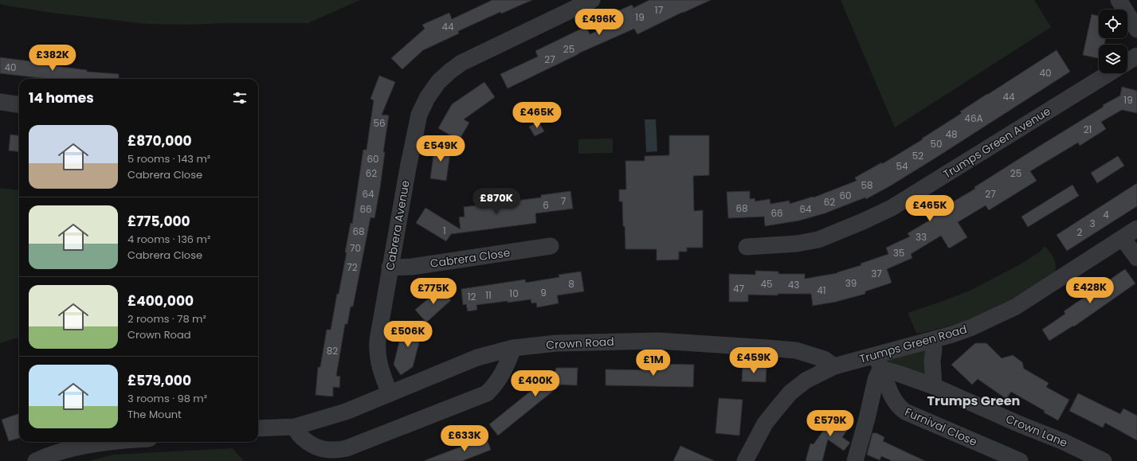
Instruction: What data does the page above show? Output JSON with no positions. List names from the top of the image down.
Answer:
{
  "streets": {
    "street": [
      "Trumps Green Avenue",
      "Cabrera Avenue",
      "Cabrera Close",
      "Crown Road",
      "Trumps Green Road",
      "Furnival Close",
      "Crown Lane"
    ]
  },
  "crossings": [
    ["Cabrera Avenue", "Cabrera Close"],
    ["Cabrera Avenue", "Crown Road"],
    ["Crown Road", "Trumps Green Road"],
    ["Trumps Green Road", "Furnival Close"],
    ["Furnival Close", "Crown Lane"]
  ],
  "districts": ["Trumps Green"],
  "house_numbers": [
    "17",
    "19",
    "44",
    "25",
    "27",
    "40",
    "40",
    "44",
    "19",
    "46A",
    "56",
    "21",
    "48",
    "50",
    "52",
    "60",
    "54",
    "62",
    "25",
    "58",
    "64",
    "27",
    "60",
    "7",
    "62",
    "6",
    "68",
    "66",
    "64",
    "66",
    "4",
    "3",
    "1",
    "68",
    "2",
    "33",
    "70",
    "35",
    "72",
    "37",
    "39",
    "8",
    "45",
    "43",
    "47",
    "41",
    "9",
    "10",
    "11",
    "12",
    "82"
  ],
  "page": {
    "price": [
      "£496K",
      "£382K",
      "£465K",
      "£549K",
      "£870K",
      "£465K",
      "£428K",
      "£775K",
      "£506K",
      "£459K",
      "£1M",
      "£400K",
      "£579K",
      "£633K"
    ],
    "heading": "14 homes",
    "list": [
      {
        "name": "£870,000",
        "note": "5 rooms · 143 m² · Cabrera Close"
      },
      {
        "name": "£775,000",
        "note": "4 rooms · 136 m² · Cabrera Close"
      },
      {
        "name": "£400,000",
        "note": "2 rooms · 78 m² · Crown Road"
      },
      {
        "name": "£579,000",
        "note": "3 rooms · 98 m² · The Mount"
      }
    ]
  }
}
